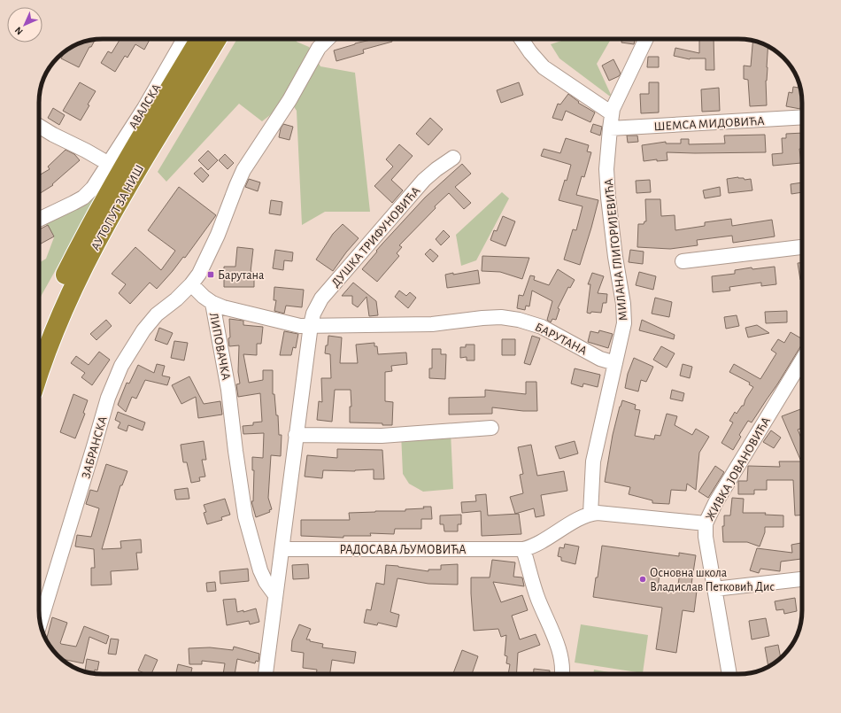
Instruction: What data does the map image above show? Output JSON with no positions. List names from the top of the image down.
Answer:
{
  "streets": {
    "highway": ["АУТОПУТ ЗА НИШ"],
    "street": [
      "АВАЛСКА",
      "ШЕМСА МИДОВИЋА",
      "ДУШКА ТРИФУНОВИЋА",
      "МИЛАНА ГЛИГОРИЈЕВИЋА",
      "БАРУТАНА",
      "ЛИПОВАЧКА",
      "ЗАБРАНСКА",
      "ЖИВКА ЈОВАНОВИЋА",
      "РАДОСАВА ЉУМОВИЋА"
    ]
  },
  "crossings": [
    ["ШЕМСА МИДОВИЋА", "МИЛАНА ГЛИГОРИЈЕВИЋА"],
    ["ДУШКА ТРИФУНОВИЋА", "БАРУТАНА"],
    ["ДУШКА ТРИФУНОВИЋА", "ЛИПОВАЧКА"],
    ["ДУШКА ТРИФУНОВИЋА", "РАДОСАВА ЉУМОВИЋА"],
    ["МИЛАНА ГЛИГОРИЈЕВИЋА", "БАРУТАНА"],
    ["МИЛАНА ГЛИГОРИЈЕВИЋА", "РАДОСАВА ЉУМОВИЋА"],
    ["БАРУТАНА", "ЛИПОВАЧКА"],
    ["ЛИПОВАЧКА", "ЗАБРАНСКА"],
    ["ЖИВКА ЈОВАНОВИЋА", "РАДОСАВА ЉУМОВИЋА"]
  ],
  "places": {
    "transit": ["Барутана"],
    "other": ["Основна школа Владислав Петковић Дис"]
  },
  "north": "bottom left"
}
